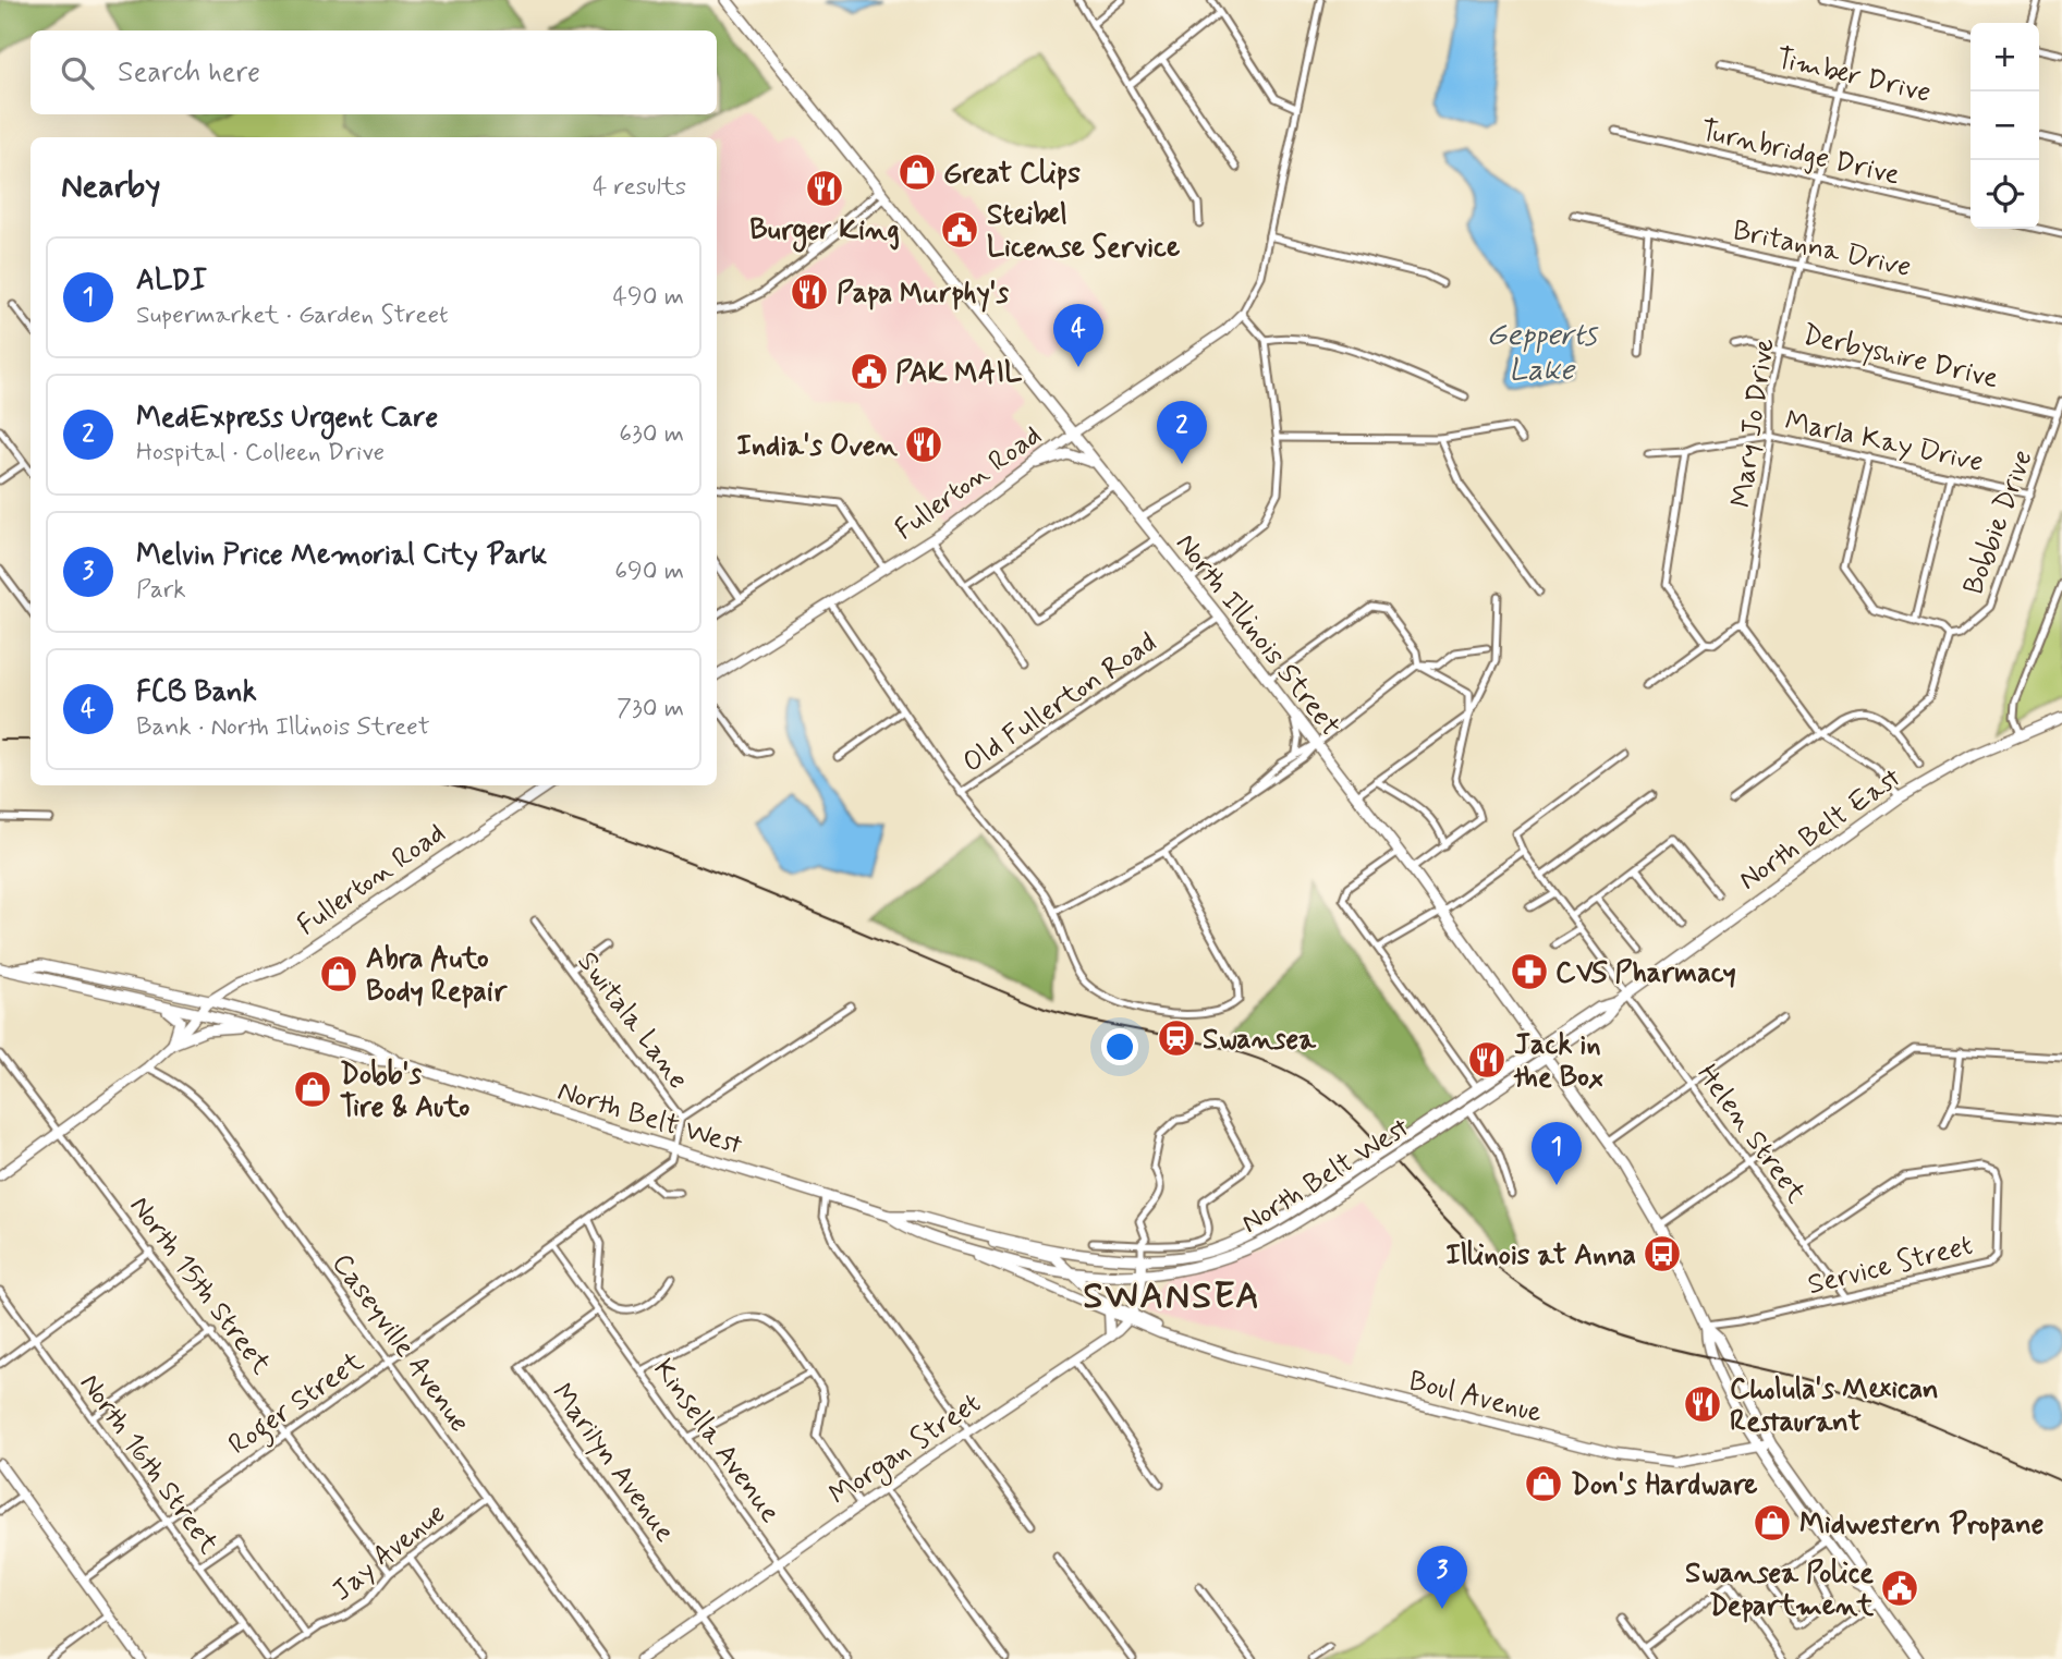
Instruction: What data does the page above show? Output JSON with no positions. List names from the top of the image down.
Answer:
{
  "streets": {
    "main road": ["North Illinois Street", "North Belt East", "North Belt West"],
    "street": [
      "Timber Drive",
      "Turnbridge Drive",
      "Britanna Drive",
      "Derbyshire Drive",
      "Mary Jo Drive",
      "Marla Kay Drive",
      "Fullerton Road",
      "Bobbie Drive",
      "Old Fullerton Road",
      "Switala Lane",
      "Helen Street",
      "Service Street",
      "North 15th Street",
      "Caseyville Avenue",
      "Boul Avenue",
      "Roger Street",
      "Kinsella Avenue",
      "Morgan Street",
      "Marilyn Avenue",
      "North 16th Street",
      "Jay Avenue"
    ]
  },
  "crossings": [
    ["Timber Drive", "Mary Jo Drive"],
    ["Turnbridge Drive", "Mary Jo Drive"],
    ["Britanna Drive", "Mary Jo Drive"],
    ["Derbyshire Drive", "Mary Jo Drive"],
    ["Derbyshire Drive", "Bobbie Drive"],
    ["Mary Jo Drive", "Marla Kay Drive"],
    ["Marla Kay Drive", "Bobbie Drive"],
    ["Fullerton Road", "North Illinois Street"],
    ["Fullerton Road", "Old Fullerton Road"],
    ["Fullerton Road", "North Belt West"],
    ["North Illinois Street", "Old Fullerton Road"],
    ["North Illinois Street", "North Belt East"],
    ["North Illinois Street", "North Belt West"],
    ["North Illinois Street", "Service Street"],
    ["North Illinois Street", "Boul Avenue"],
    ["North Belt East", "North Belt West"],
    ["North Belt East", "Helen Street"],
    ["Switala Lane", "North Belt West"],
    ["Switala Lane", "Roger Street"],
    ["North Belt West", "Boul Avenue"],
    ["North Belt West", "Roger Street"],
    ["Helen Street", "Service Street"],
    ["North 15th Street", "Roger Street"],
    ["North 15th Street", "Jay Avenue"],
    ["Caseyville Avenue", "Roger Street"],
    ["Caseyville Avenue", "Jay Avenue"],
    ["Boul Avenue", "Morgan Street"],
    ["Roger Street", "Kinsella Avenue"],
    ["Roger Street", "North 16th Street"],
    ["Kinsella Avenue", "Morgan Street"],
    ["Kinsella Avenue", "Marilyn Avenue"],
    ["Morgan Street", "Marilyn Avenue"]
  ],
  "districts": ["SWANSEA"],
  "water": ["Gepperts Lake"],
  "places": {
    "shop": [
      "Great Clips",
      "Abra Auto Body Repair",
      "Dobb's Tire & Auto",
      "Don's Hardware",
      "Midwestern Propane"
    ],
    "restaurant": [
      "Burger King",
      "Papa Murphy's",
      "India's Oven",
      "Jack in the Box",
      "Cholula's Mexican Restaurant"
    ],
    "public building": ["Steibel License Service", "PAK MAIL", "Swansea Police Department"],
    "pharmacy": ["CVS Pharmacy"],
    "station": ["Swansea"],
    "bus stop": ["Illinois at Anna"]
  },
  "page": {
    "map_buttons": ["+", "−"],
    "search": "Search here",
    "heading": ["Nearby", "4 results"],
    "list": [
      {
        "mark": "1",
        "name": "ALDI",
        "note": "Supermarket · Garden Street",
        "value": "490 m"
      },
      {
        "mark": "2",
        "name": "MedExpress Urgent Care",
        "note": "Hospital · Colleen Drive",
        "value": "630 m"
      },
      {
        "mark": "3",
        "name": "Melvin Price Memorial City Park",
        "note": "Park",
        "value": "690 m"
      },
      {
        "mark": "4",
        "name": "FCB Bank",
        "note": "Bank · North Illinois Street",
        "value": "730 m"
      }
    ],
    "pins": [
      "4",
      "2",
      "1",
      "3"
    ]
  }
}
